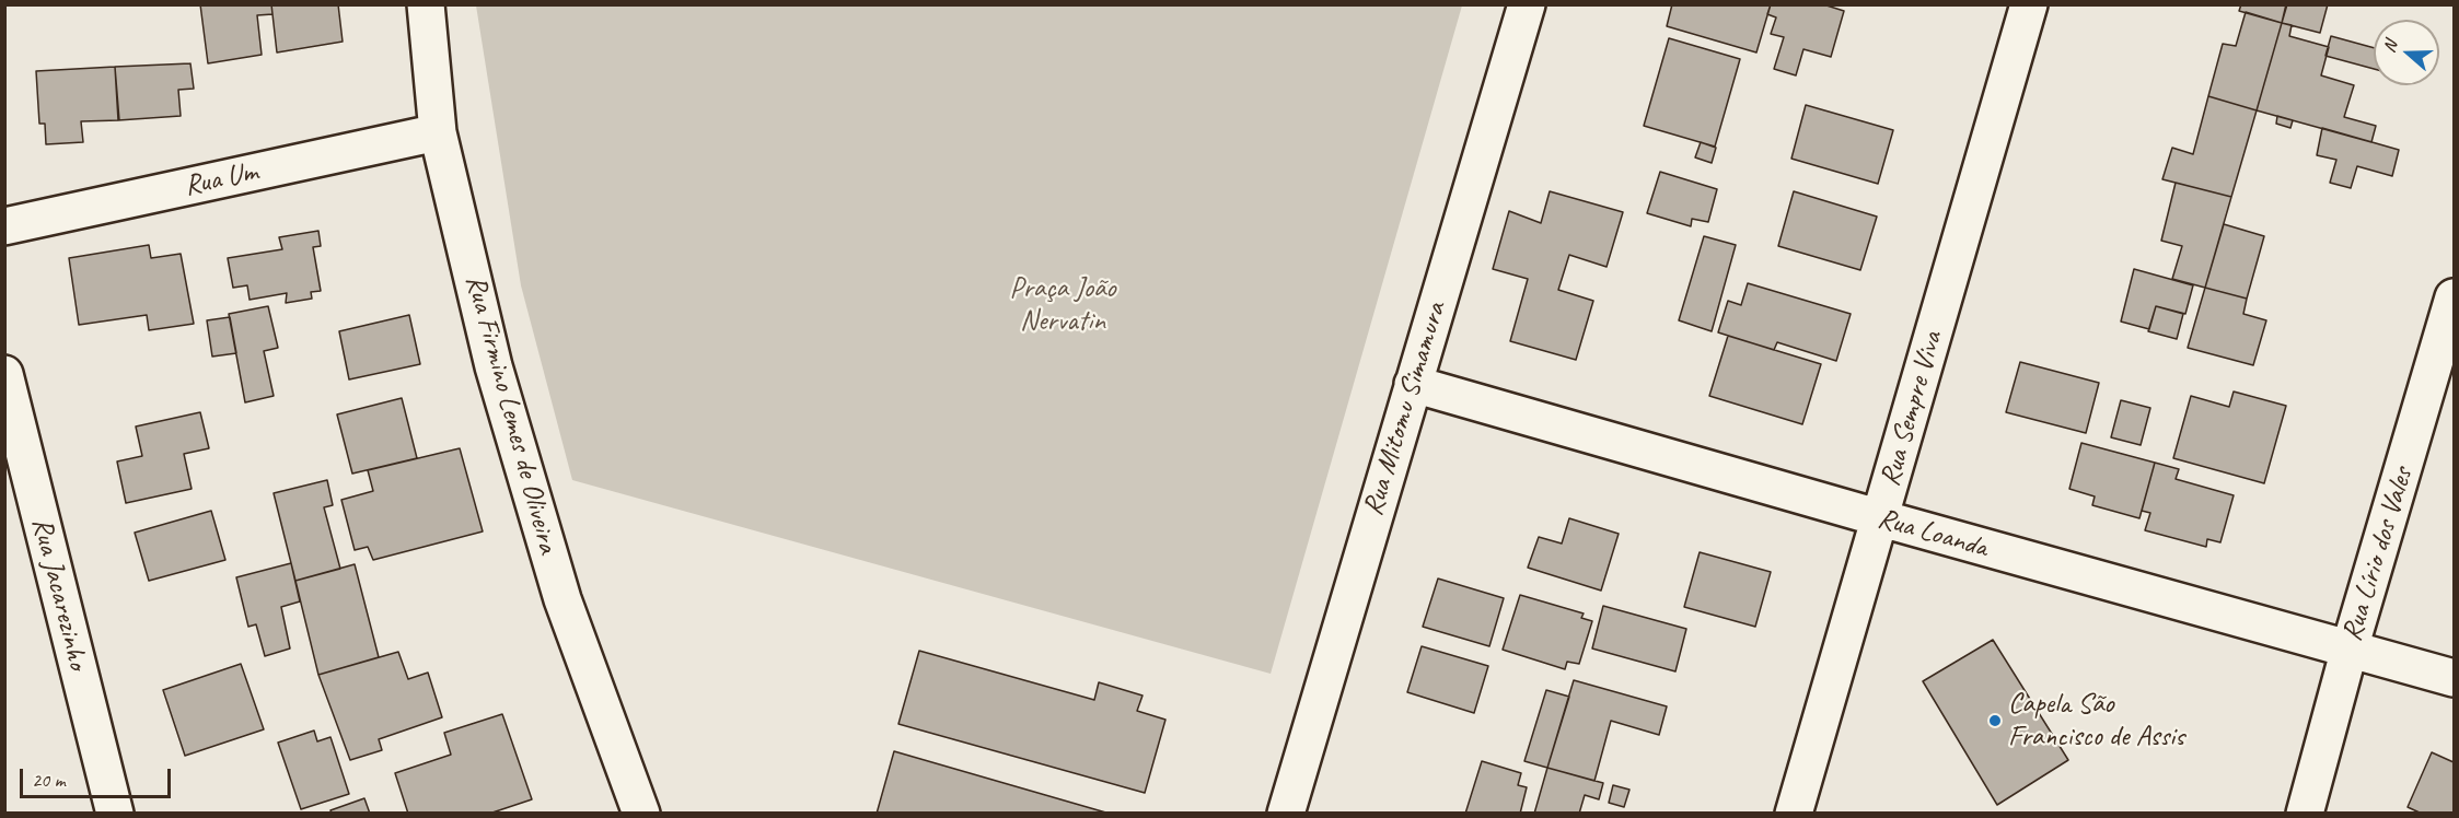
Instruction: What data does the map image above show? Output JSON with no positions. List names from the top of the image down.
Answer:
{
  "streets": {
    "street": [
      "Rua Um",
      "Rua Mitomu Simamura",
      "Rua Sempre Viva",
      "Rua Firmino Lemes de Oliveira",
      "Rua Loanda",
      "Rua Lírio dos Vales",
      "Rua Jacarezinho"
    ]
  },
  "crossings": [
    ["Rua Um", "Rua Firmino Lemes de Oliveira"],
    ["Rua Mitomu Simamura", "Rua Loanda"],
    ["Rua Sempre Viva", "Rua Loanda"],
    ["Rua Loanda", "Rua Lírio dos Vales"]
  ],
  "parks": ["Praça João Nervatin"],
  "places": ["Capela São Francisco de Assis"],
  "scale_bar": "20 m",
  "north": "left"
}
